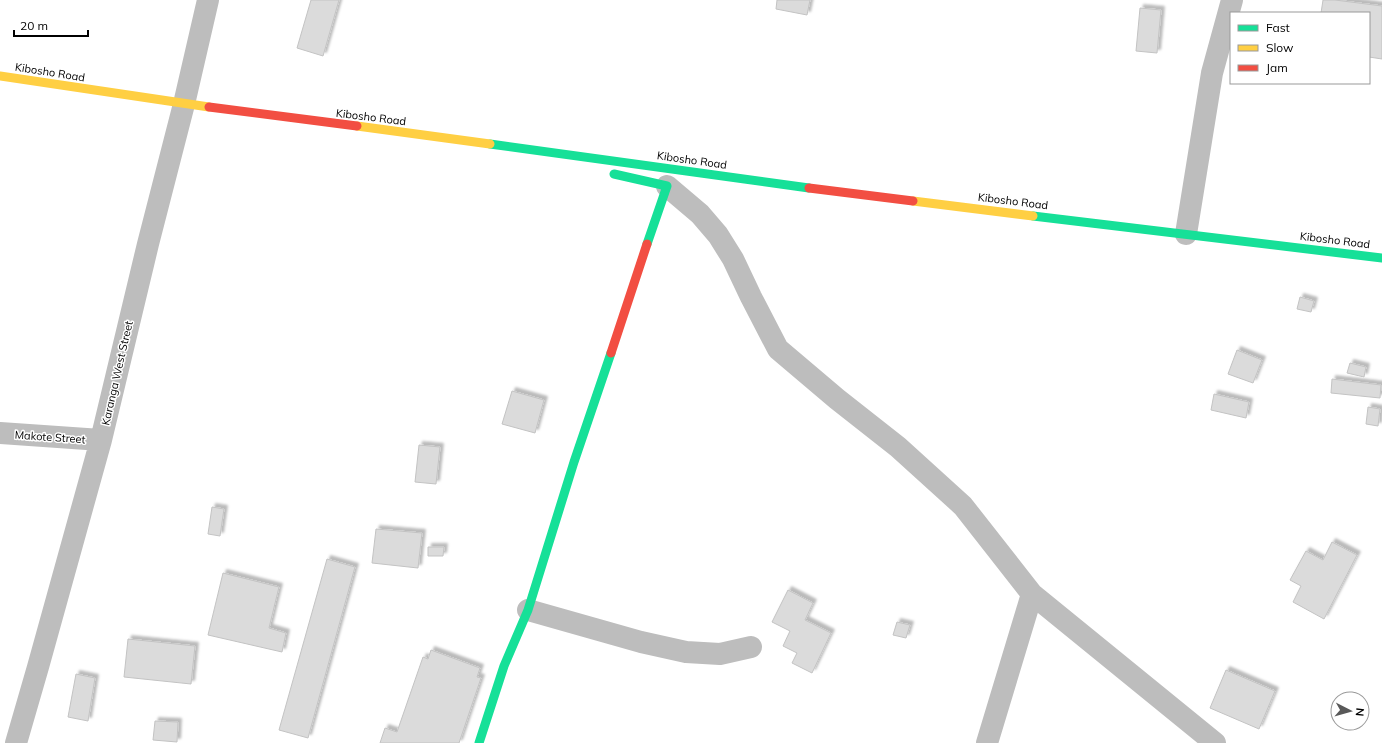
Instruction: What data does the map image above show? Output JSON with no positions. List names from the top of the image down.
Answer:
{
  "streets": {
    "street": ["Kibosho Road", "Karanga West Street", "Makote Street"]
  },
  "crossings": [
    ["Kibosho Road", "Karanga West Street"],
    ["Karanga West Street", "Makote Street"]
  ],
  "legend": ["Fast", "Slow", "Jam"],
  "scale_bar": "20 m",
  "north": "right"
}
